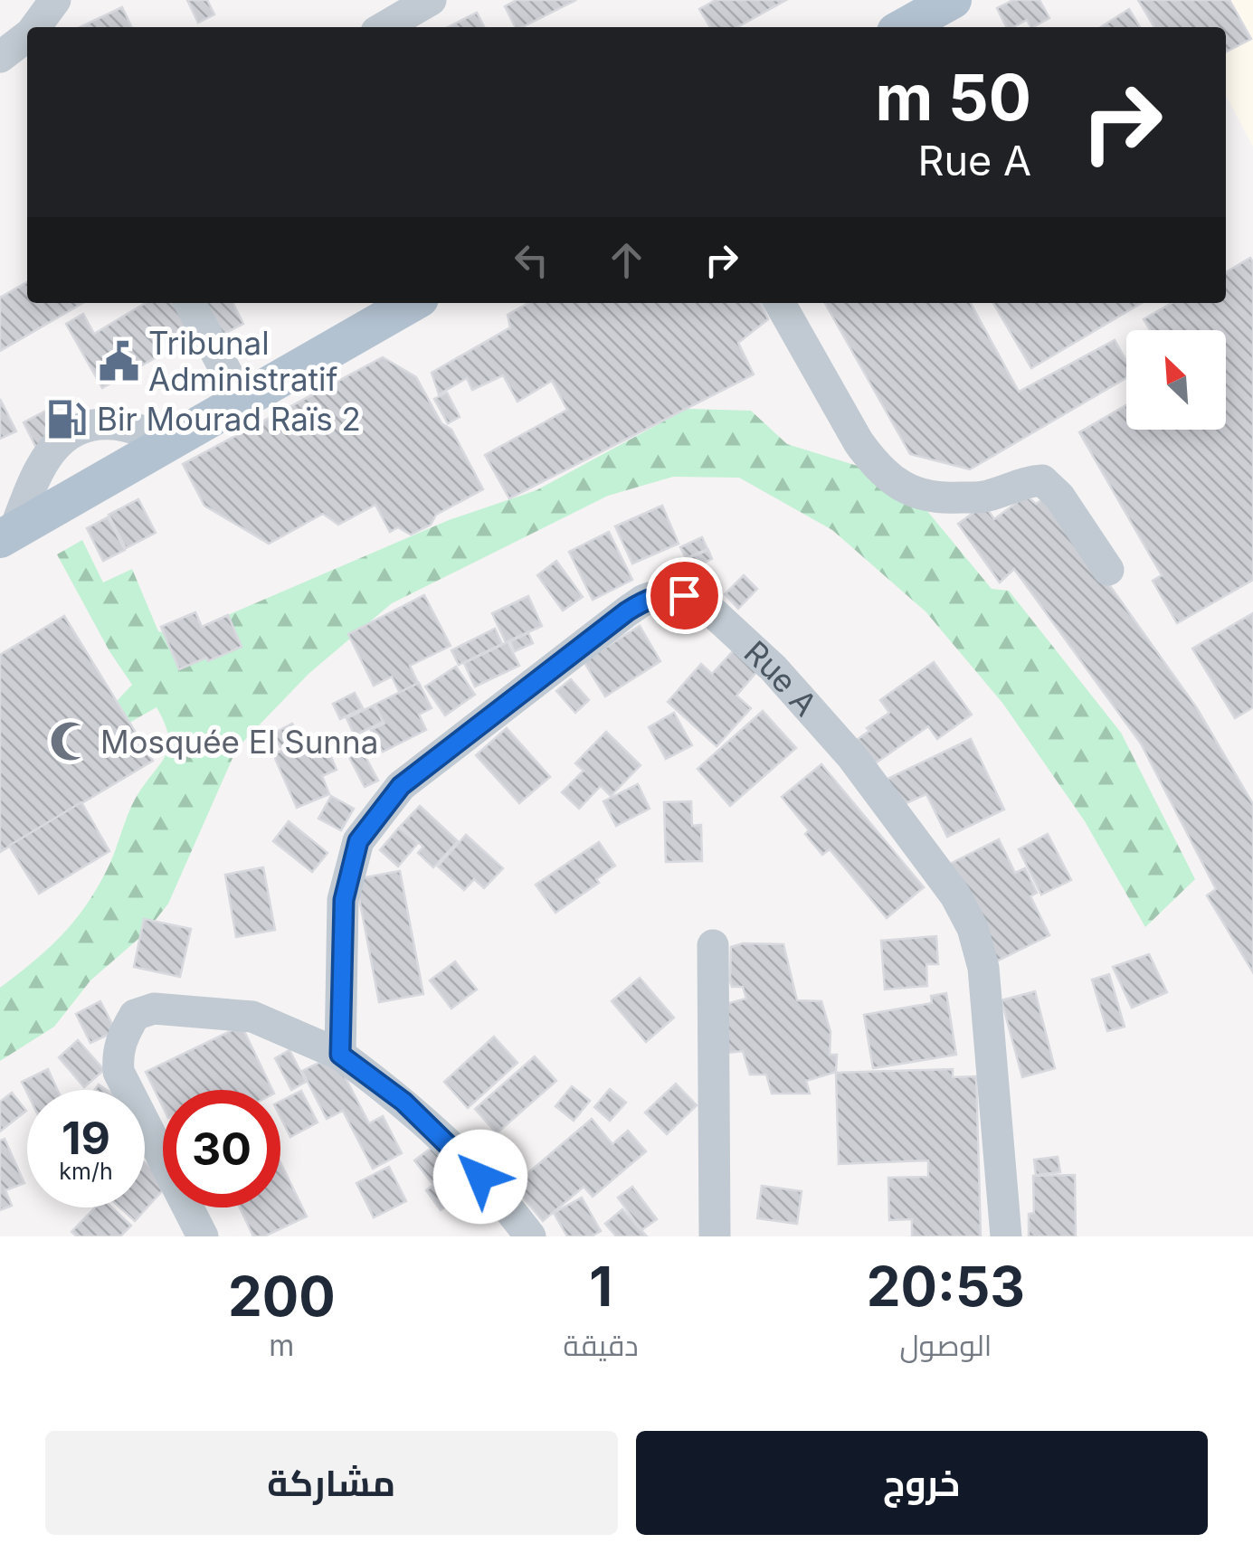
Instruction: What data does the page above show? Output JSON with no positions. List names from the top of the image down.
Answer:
{
  "streets": {
    "street": ["Rue A"]
  },
  "places": {
    "public building": ["Tribunal Administratif"],
    "fuel station": ["Bir Mourad Raïs 2"],
    "mosque": ["Mosquée El Sunna"]
  },
  "north": "top left",
  "page": {
    "turn": ["50 m", "Rue A"],
    "speed": "19 km/h",
    "limit": "30",
    "eta": [
      "20:53",
      "الوصول",
      "1",
      "دقيقة",
      "200",
      "m"
    ],
    "buttons": ["خروج", "مشاركة"]
  }
}
